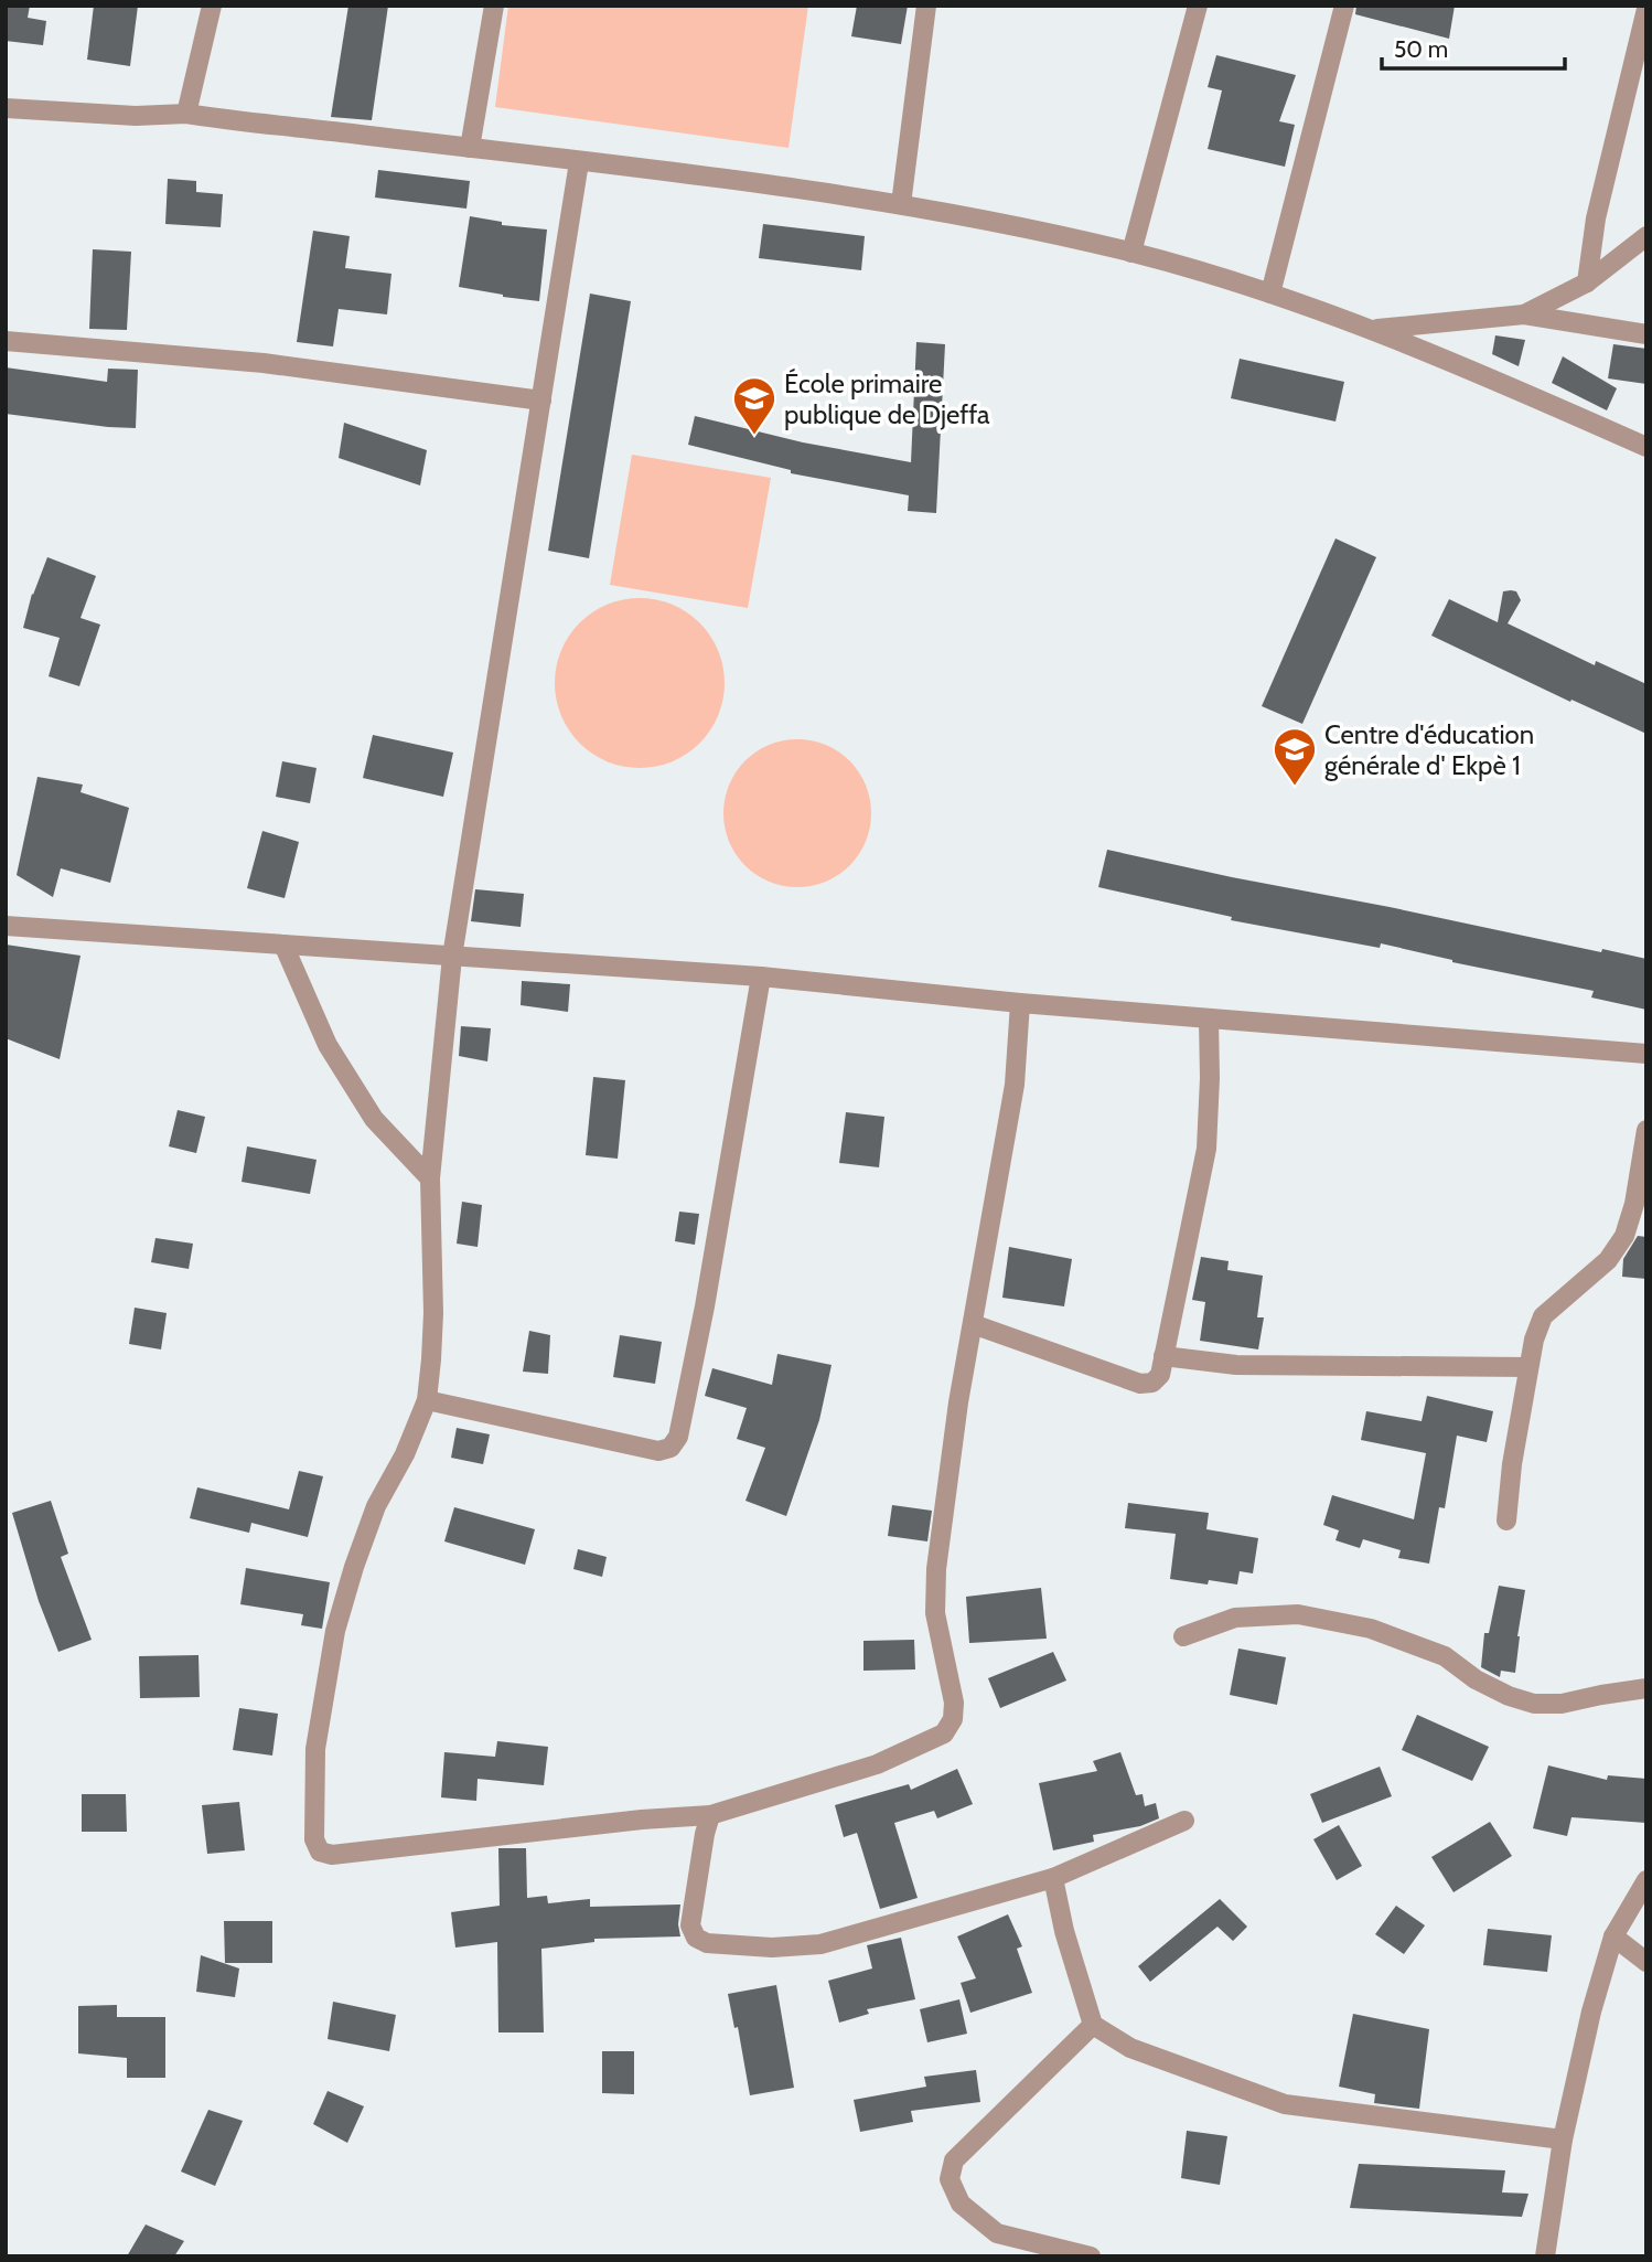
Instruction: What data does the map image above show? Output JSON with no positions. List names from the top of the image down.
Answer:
{
  "places": {
    "school or university": ["École primaire publique de Djeffa", "Centre d'éducation générale d' Ekpè 1"]
  },
  "scale_bar": "50 m"
}
